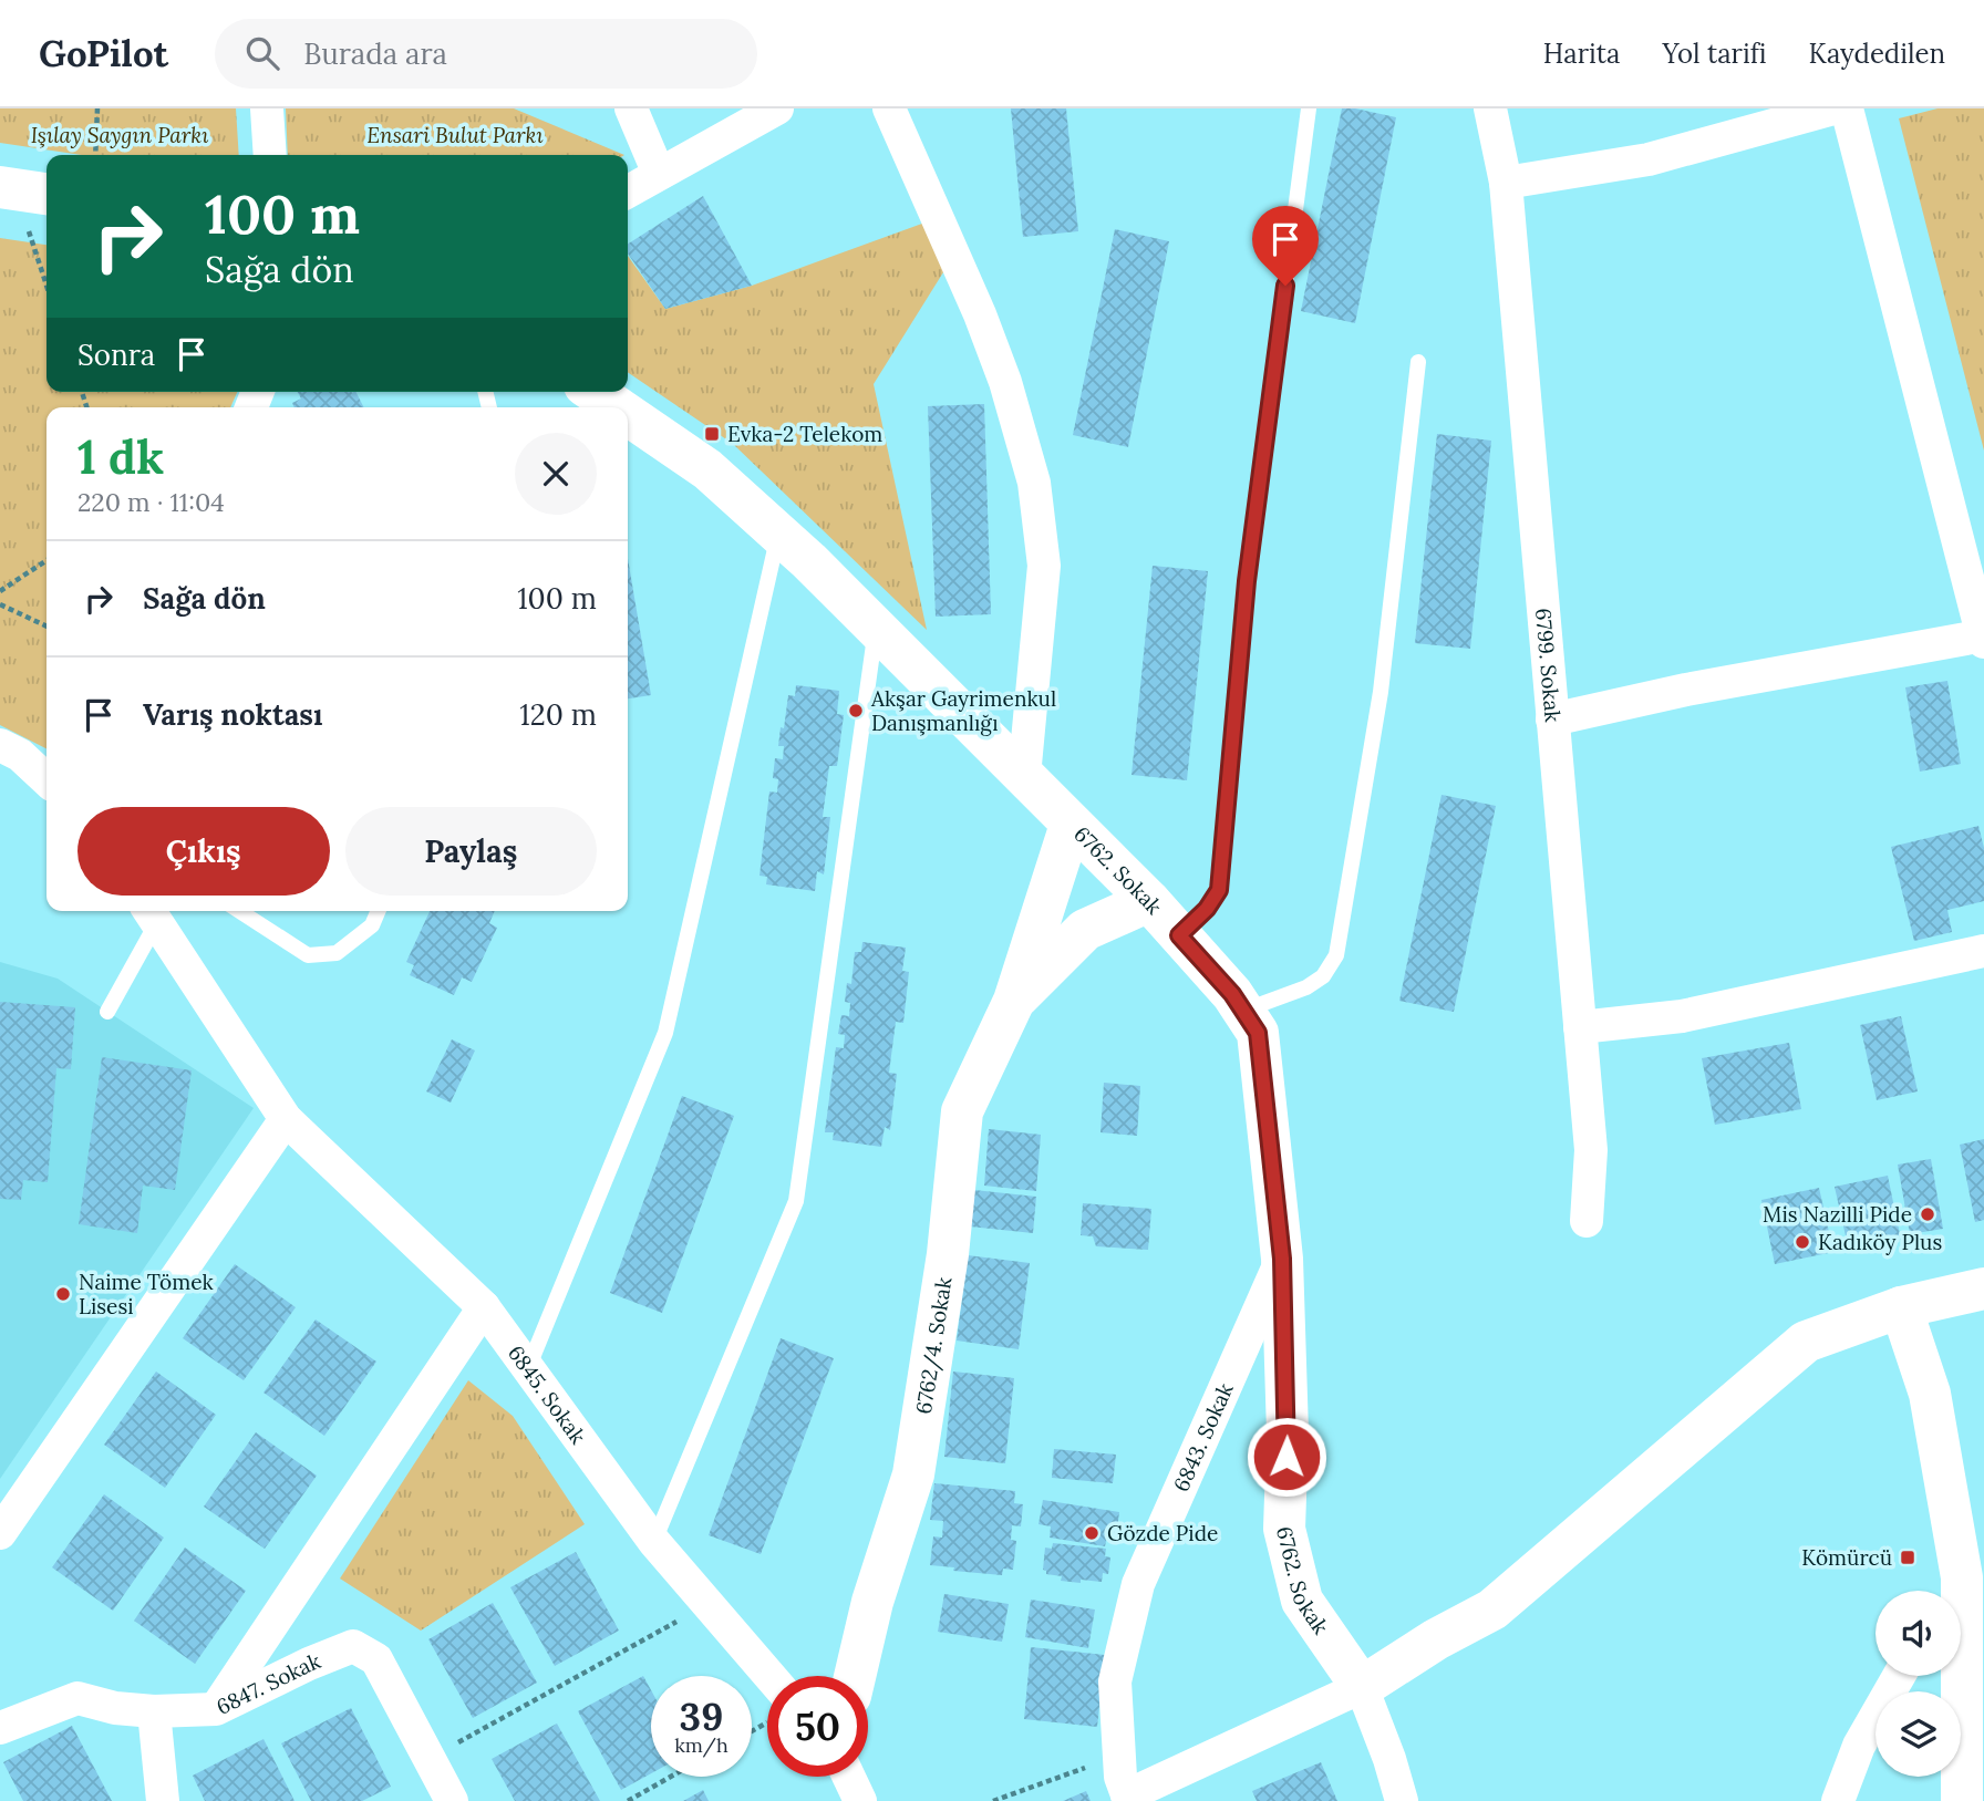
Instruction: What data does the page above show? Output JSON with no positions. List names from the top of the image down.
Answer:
{
  "streets": {
    "main road": ["6762. Sokak", "6762/4. Sokak"],
    "street": [
      "6799. Sokak",
      "6845. Sokak",
      "6843. Sokak",
      "6847. Sokak"
    ]
  },
  "crossings": [
    ["6762. Sokak", "6762/4. Sokak"],
    ["6762. Sokak", "6843. Sokak"]
  ],
  "parks": ["Işılay Saygın Parkı", "Ensari Bulut Parkı"],
  "places": {
    "transit": ["Evka-2 Telekom", "Kömürcü"],
    "other": [
      "Akşar Gayrimenkul Danışmanlığı",
      "Mis Nazilli Pide",
      "Kadıköy Plus",
      "Naime Tömek Lisesi",
      "Gözde Pide"
    ]
  },
  "page": {
    "header": "GoPilot",
    "search": "Burada ara",
    "nav": ["Harita", "Yol tarifi", "Kaydedilen"],
    "turn": ["100 m", "Sağa dön"],
    "then": "Sonra",
    "heading": ["1 dk", "220 m · 11:04"],
    "list": [
      {
        "name": "Sağa dön",
        "value": "100 m"
      },
      {
        "name": "Varış noktası",
        "value": "120 m"
      }
    ],
    "buttons": ["Çıkış", "Paylaş"],
    "speed": "39 km/h",
    "limit": "50"
  }
}
